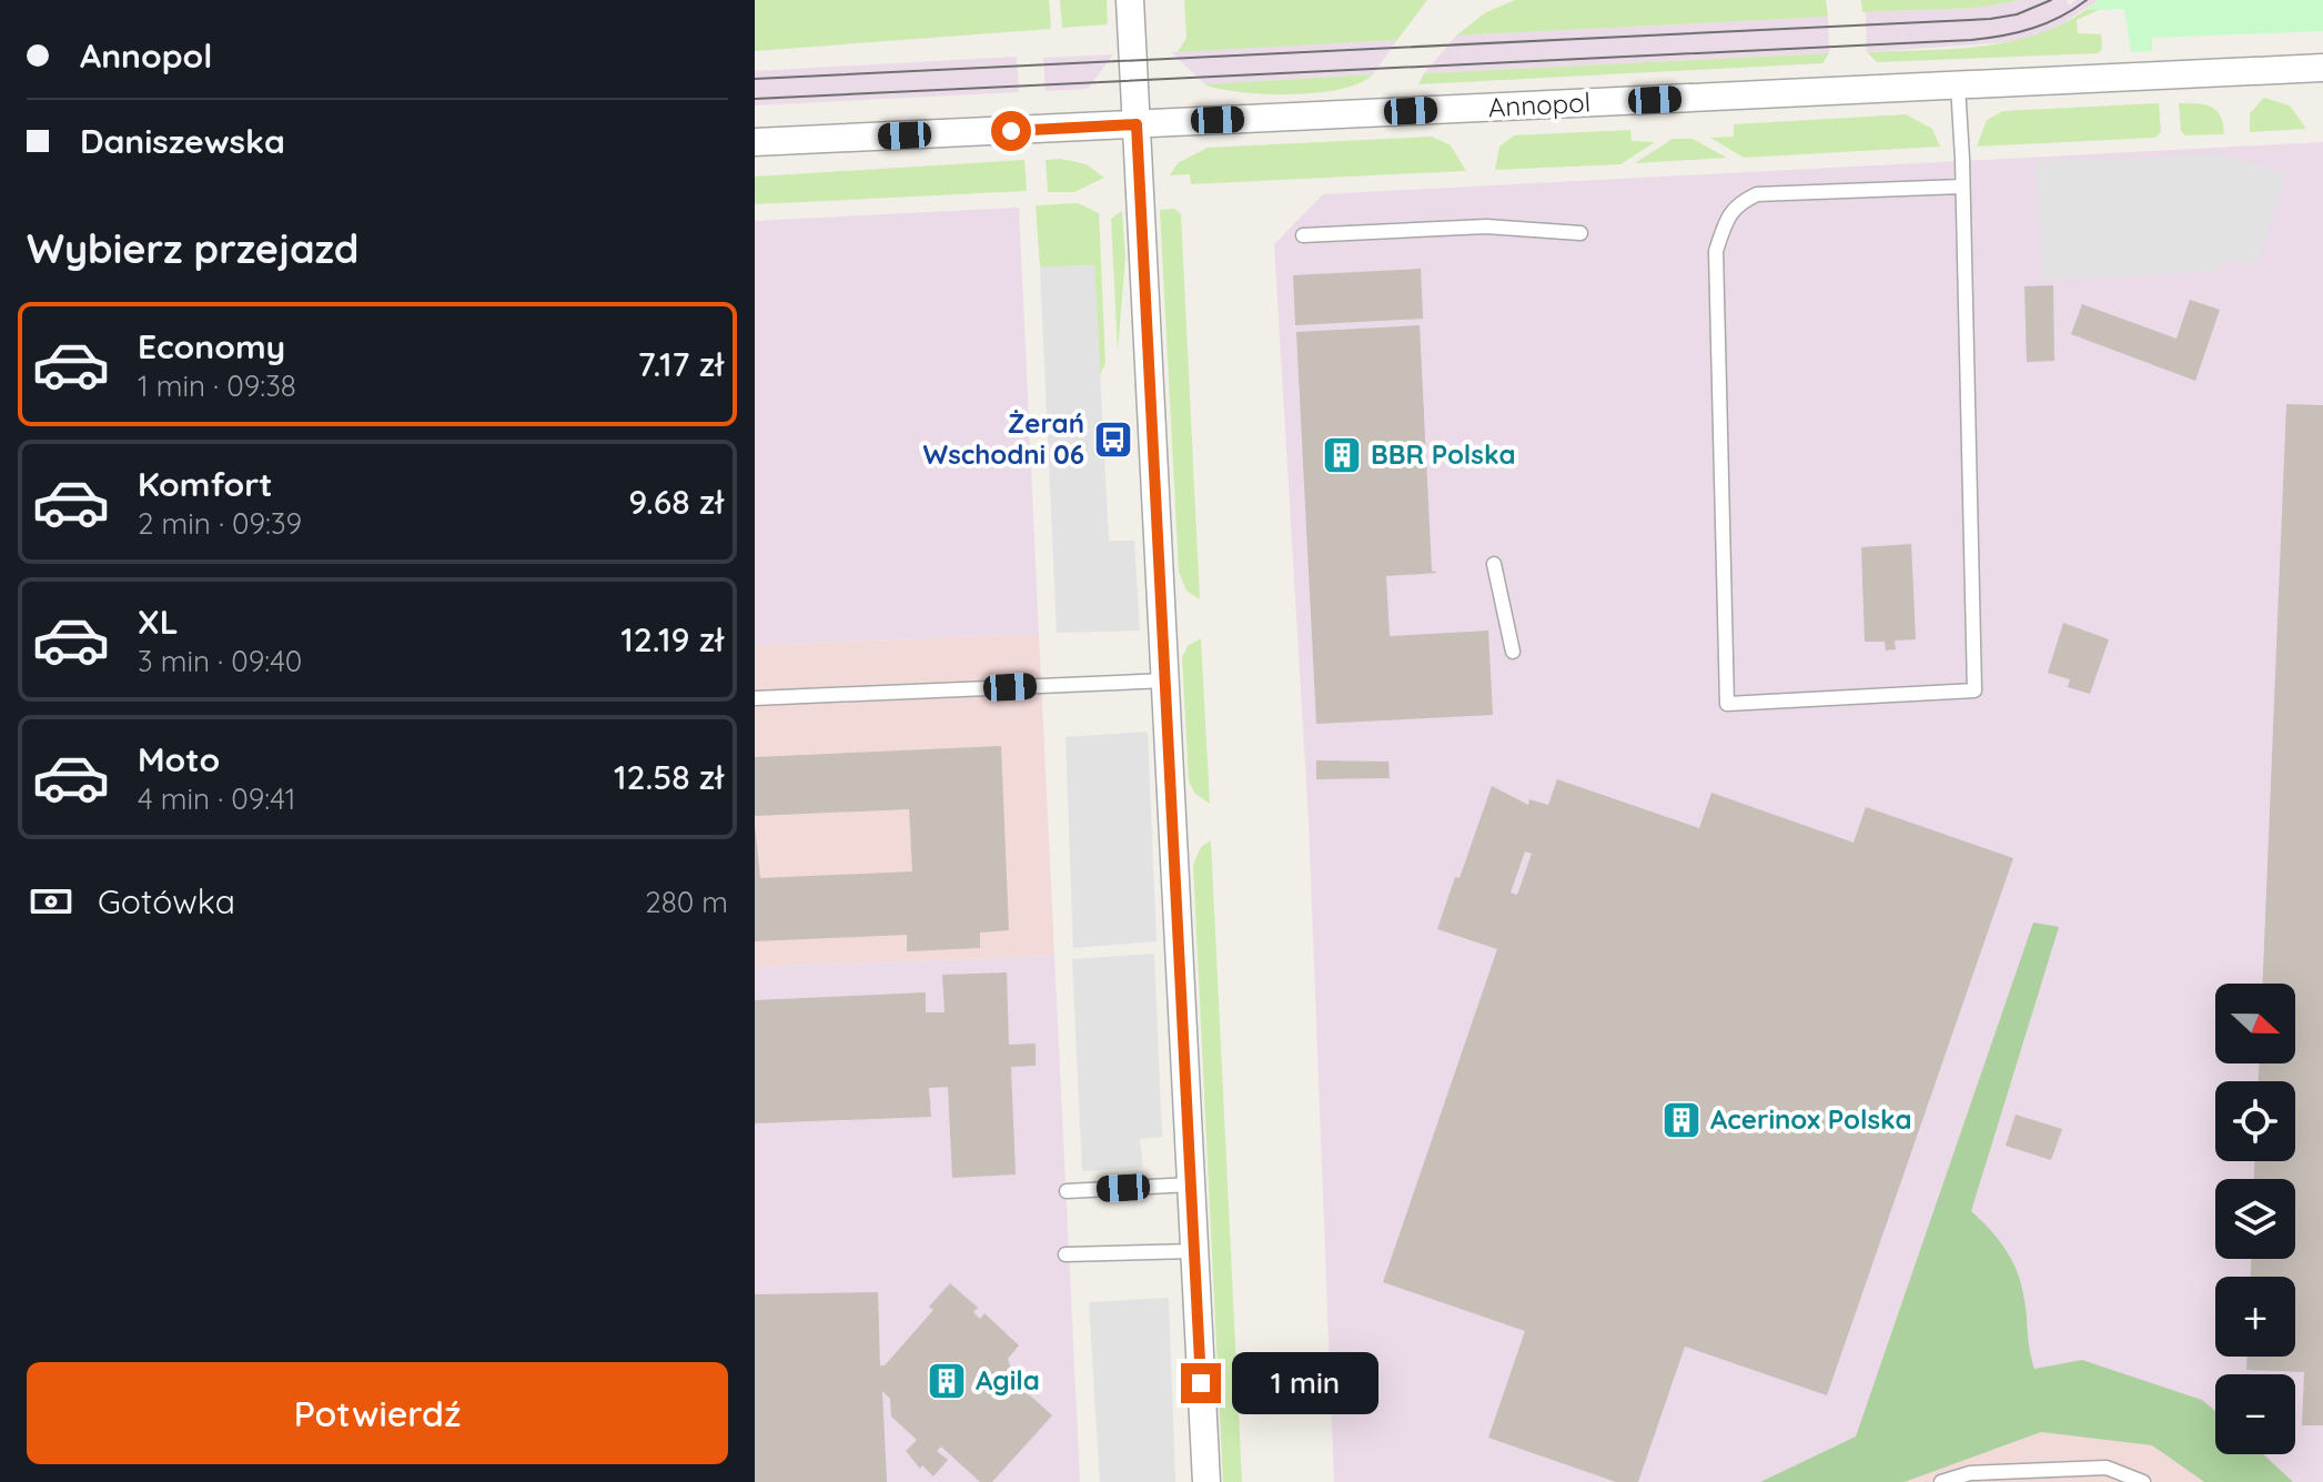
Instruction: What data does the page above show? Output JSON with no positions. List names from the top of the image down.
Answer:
{
  "streets": {
    "street": ["Annopol"]
  },
  "places": {
    "bus stop": ["Żerań Wschodni 06"],
    "building": ["BBR Polska", "Acerinox Polska", "Agila"]
  },
  "north": "right",
  "page": {
    "banner": ["Annopol", "Daniszewska"],
    "heading": "Wybierz przejazd",
    "list": [
      {
        "name": "Economy",
        "note": "1 min · 09:38",
        "value": "7.17 zł"
      },
      {
        "name": "Komfort",
        "note": "2 min · 09:39",
        "value": "9.68 zł"
      },
      {
        "name": "XL",
        "note": "3 min · 09:40",
        "value": "12.19 zł"
      },
      {
        "name": "Moto",
        "note": "4 min · 09:41",
        "value": "12.58 zł"
      }
    ],
    "pay": ["Gotówka", "280 m"],
    "map_buttons": ["+", "−"],
    "buttons": "Potwierdź",
    "bubble": "1 min"
  }
}
